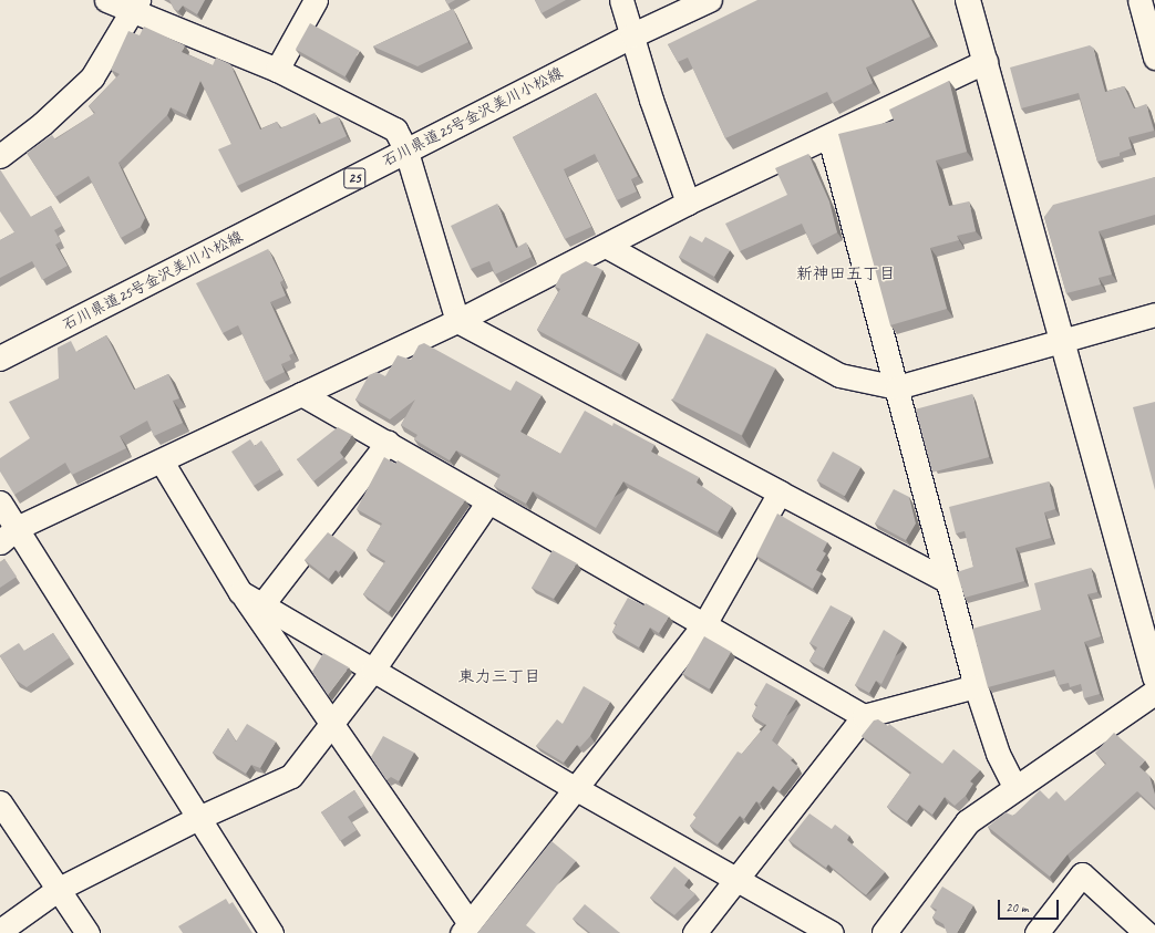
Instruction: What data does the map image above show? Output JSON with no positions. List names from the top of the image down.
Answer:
{
  "streets": {
    "street": ["石川県道25号金沢美川小松線", "25"]
  },
  "districts": ["新神田五丁目", "東力三丁目"],
  "scale_bar": "20 m"
}
